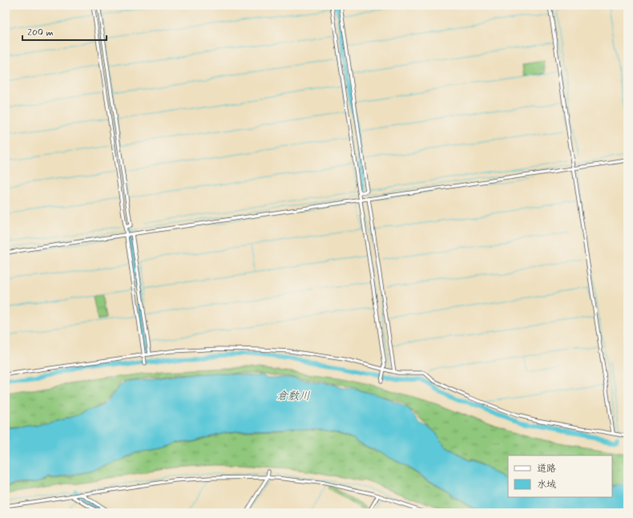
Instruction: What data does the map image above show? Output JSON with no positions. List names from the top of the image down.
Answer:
{
  "water": ["倉敷川"],
  "legend": ["道路", "水域"],
  "scale_bar": "200 m"
}
